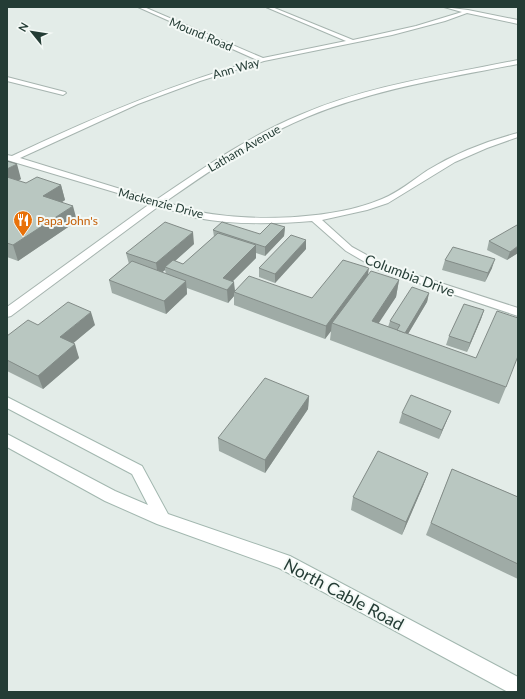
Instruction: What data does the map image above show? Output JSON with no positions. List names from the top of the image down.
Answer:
{
  "streets": {
    "street": [
      "Mound Road",
      "Ann Way",
      "Latham Avenue",
      "Mackenzie Drive",
      "Columbia Drive",
      "North Cable Road"
    ]
  },
  "crossings": [
    ["Mound Road", "Ann Way"],
    ["Ann Way", "Mackenzie Drive"],
    ["Latham Avenue", "Mackenzie Drive"],
    ["Mackenzie Drive", "Columbia Drive"]
  ],
  "places": {
    "restaurant": ["Papa John's"]
  },
  "north": "top left"
}
